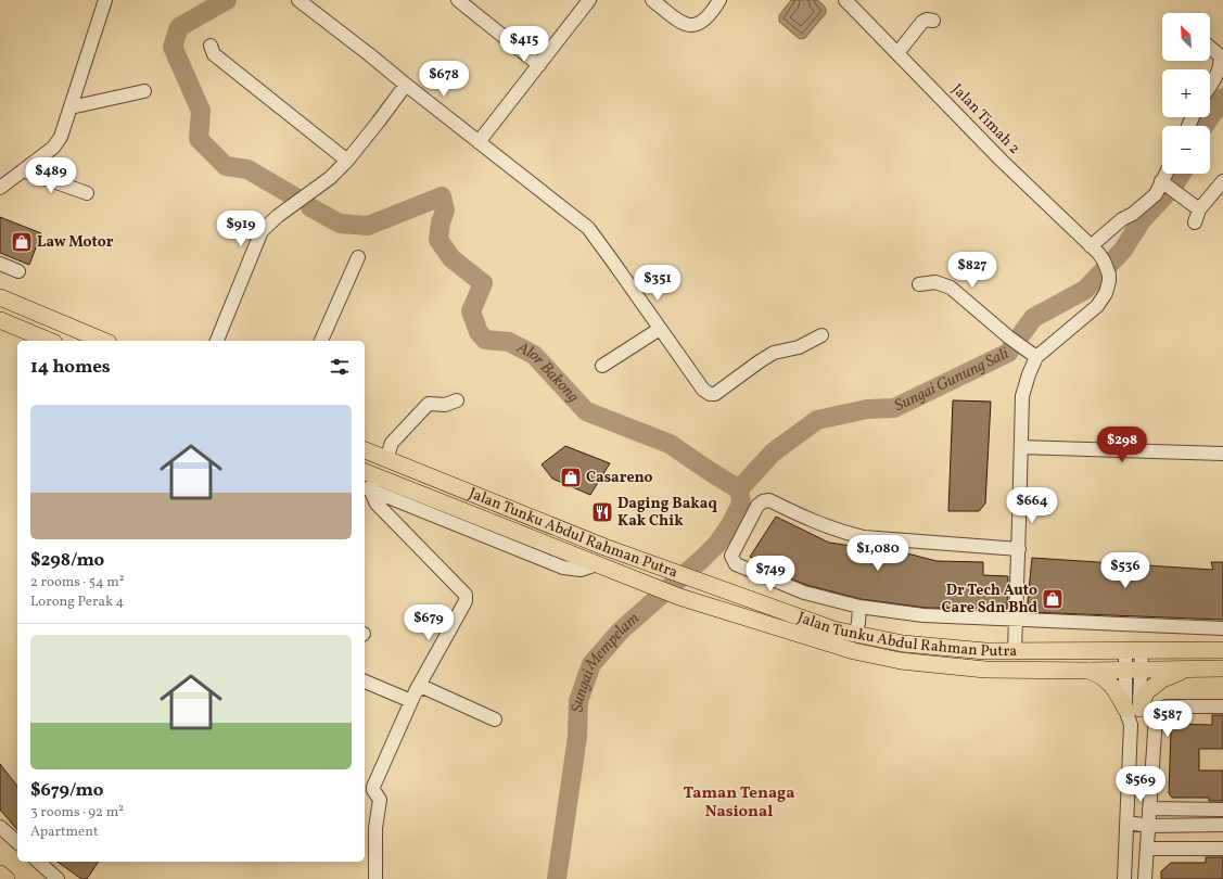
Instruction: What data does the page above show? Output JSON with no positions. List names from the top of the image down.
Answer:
{
  "streets": {
    "main road": ["Jalan Tunku Abdul Rahman Putra"],
    "street": ["Jalan Timah 2"]
  },
  "districts": ["Taman Tenaga Nasional"],
  "water": ["Alor Bakong", "Sungai Gunung Sali", "Sungai Mempelam"],
  "places": {
    "shop": ["Law Motor", "Casareno", "Dr Tech Auto Care Sdn Bhd"],
    "restaurant": ["Daging Bakaq Kak Chik"]
  },
  "north": "top left",
  "page": {
    "map_buttons": ["+", "−"],
    "price": [
      "$415",
      "$678",
      "$489",
      "$919",
      "$827",
      "$351",
      "$298",
      "$664",
      "$1,080",
      "$536",
      "$749",
      "$679",
      "$587",
      "$569"
    ],
    "heading": "14 homes",
    "list": [
      {
        "name": "$298/mo",
        "note": "2 rooms · 54 m² · Lorong Perak 4"
      },
      {
        "name": "$679/mo",
        "note": "3 rooms · 92 m² · Apartment"
      }
    ]
  }
}
